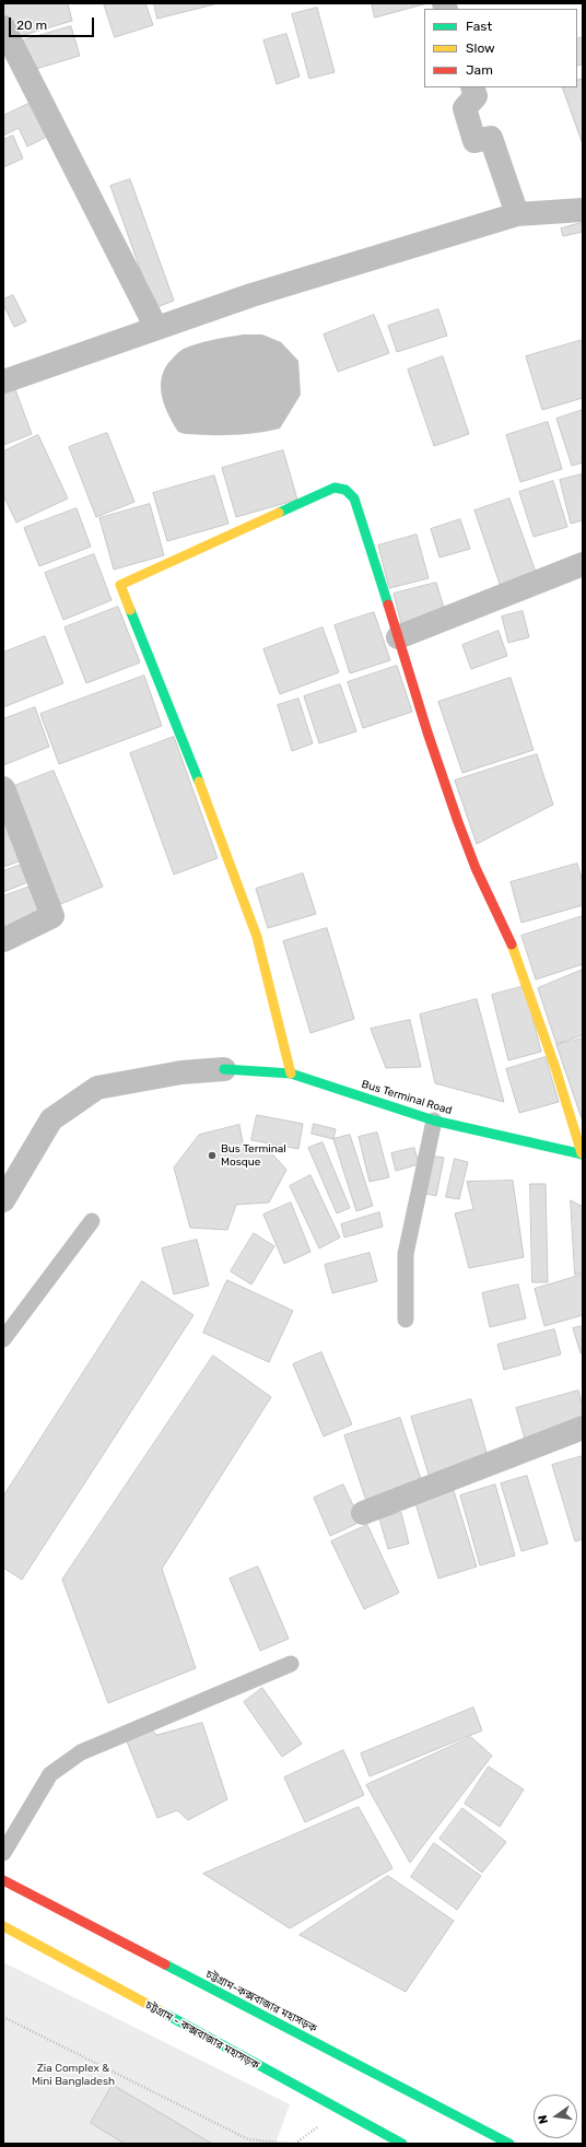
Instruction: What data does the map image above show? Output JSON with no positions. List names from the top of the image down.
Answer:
{
  "streets": {
    "main road": ["Bus Terminal Road", "চট্টগ্রাম-কক্সবাজার মহাসড়ক", "চট্টগ্রাম - কক্সবাজার মহাসড়ক"]
  },
  "parks": ["Zia Complex & Mini Bangladesh"],
  "places": ["Bus Terminal Mosque"],
  "legend": ["Fast", "Slow", "Jam"],
  "scale_bar": "20 m",
  "north": "left"
}
